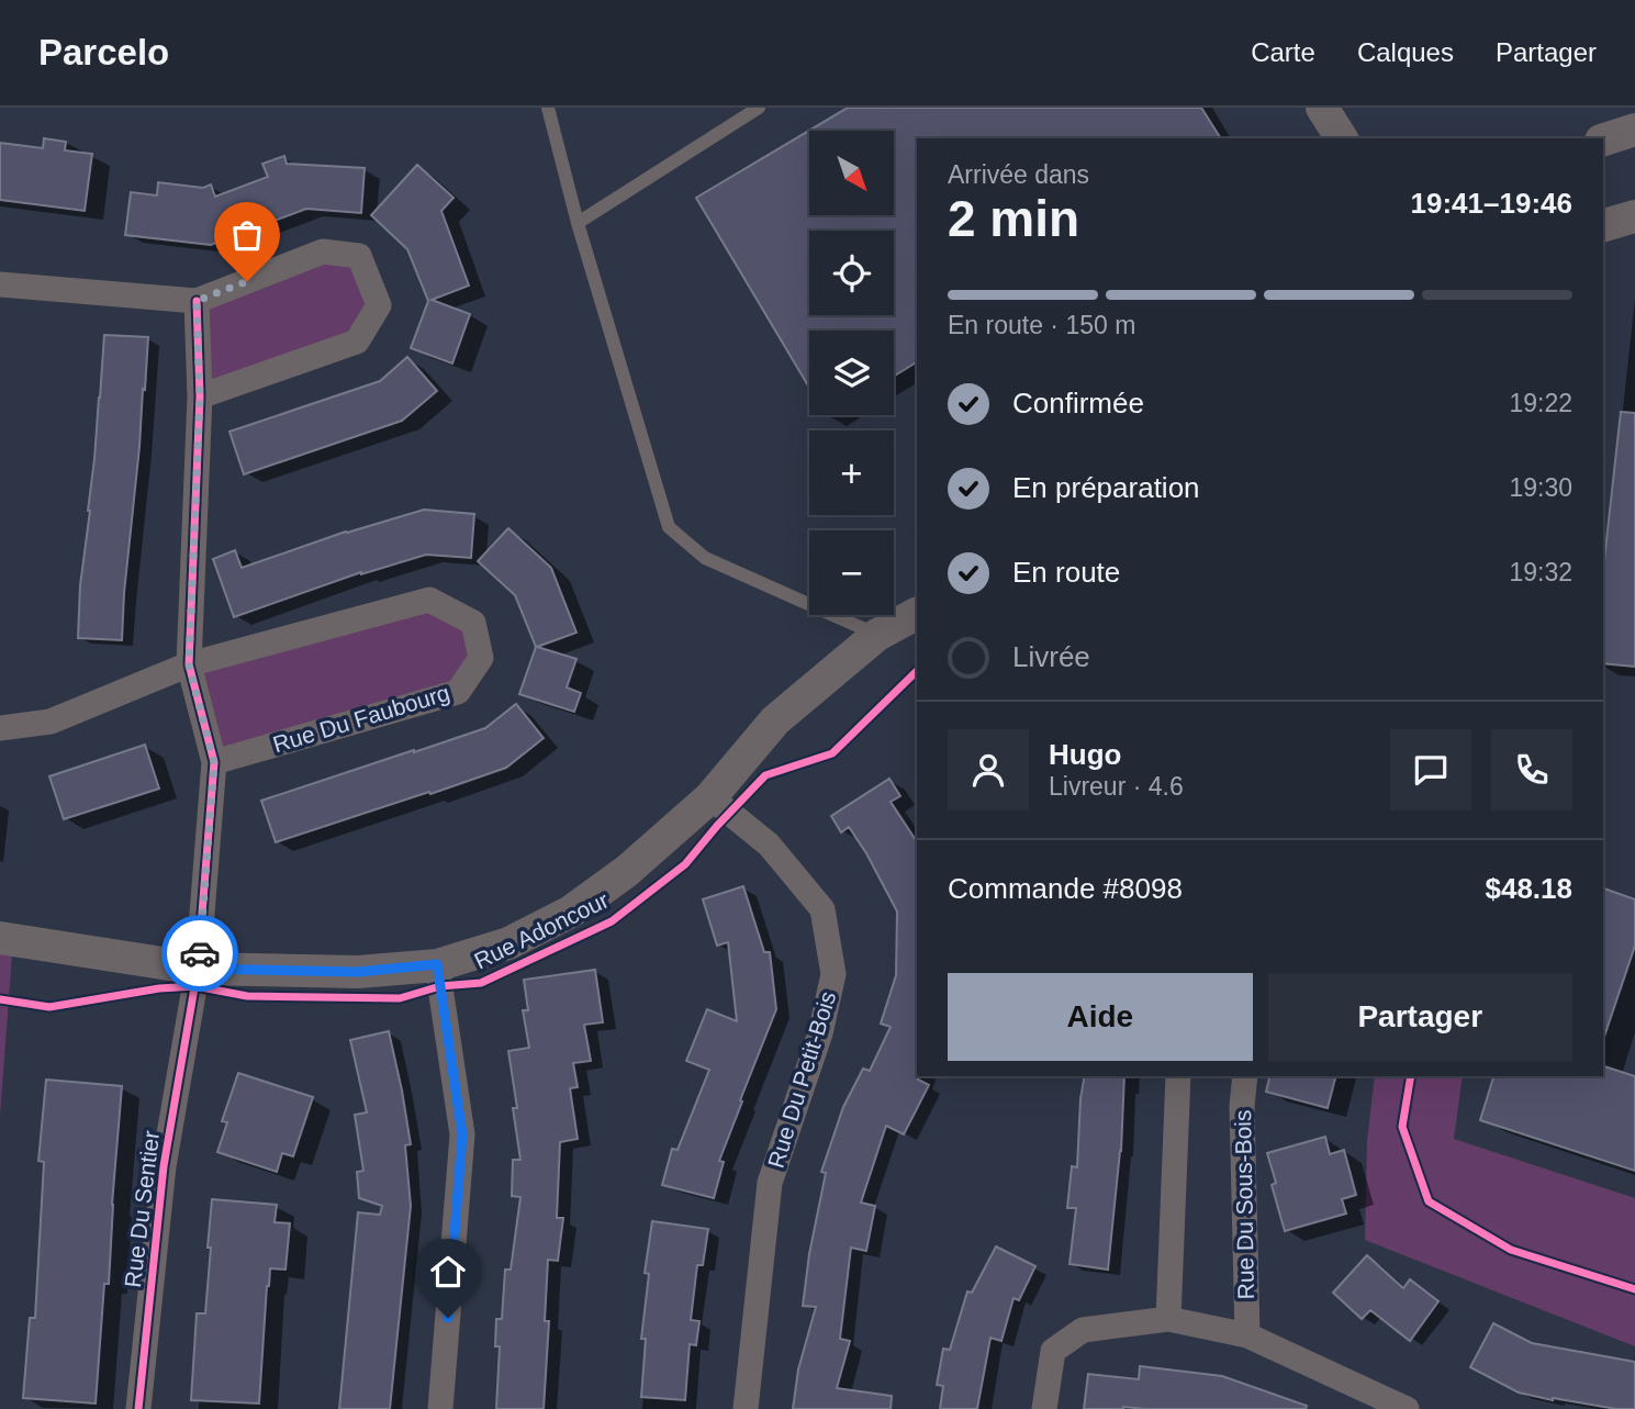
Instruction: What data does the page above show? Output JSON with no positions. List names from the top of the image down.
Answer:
{
  "streets": {
    "street": [
      "Rue Du Faubourg",
      "Rue Adoncour",
      "Rue Du Petit-Bois",
      "Rue Du Sous-Bois",
      "Rue Du Sentier"
    ]
  },
  "crossings": [
    ["Rue Adoncour", "Rue Du Petit-Bois"],
    ["Rue Adoncour", "Rue Du Sentier"]
  ],
  "north": "bottom right",
  "page": {
    "header": "Parcelo",
    "nav": ["Carte", "Calques", "Partager"],
    "map_buttons": ["+", "−"],
    "heading": ["2 min", "Arrivée dans", "19:41–19:46"],
    "panel": [
      "Hugo",
      "Livreur · 4.6",
      "Commande #8098",
      "$48.18"
    ],
    "bar": "En route · 150 m",
    "list": [
      ["Confirmée", "19:22"],
      ["En préparation", "19:30"],
      ["En route", "19:32"],
      "Livrée"
    ],
    "buttons": ["Aide", "Partager"]
  }
}
